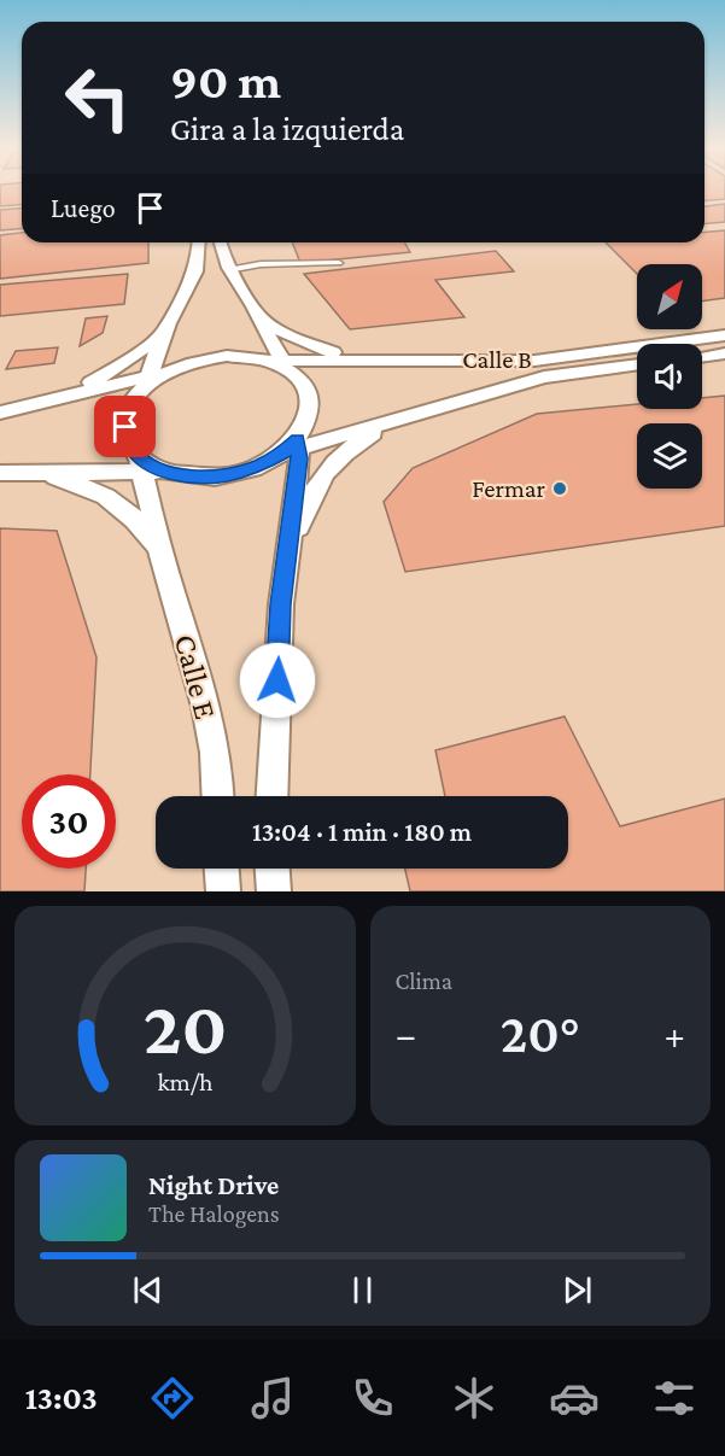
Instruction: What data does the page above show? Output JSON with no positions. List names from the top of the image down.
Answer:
{
  "streets": {
    "street": ["Calle B", "Calle E"]
  },
  "crossings": [
    ["Calle B", "Calle E"]
  ],
  "places": ["Fermar"],
  "north": "top right",
  "page": {
    "turn": ["90 m", "Gira a la izquierda"],
    "then": "Luego",
    "limit": "30",
    "trip": "13:04 · 1 min · 180 m",
    "tile": "Clima",
    "heat": ["−", "20°", "+"],
    "song": ["Night Drive", "The Halogens"],
    "tabs": "13:03",
    "gauge": ["20", "km/h"]
  }
}
